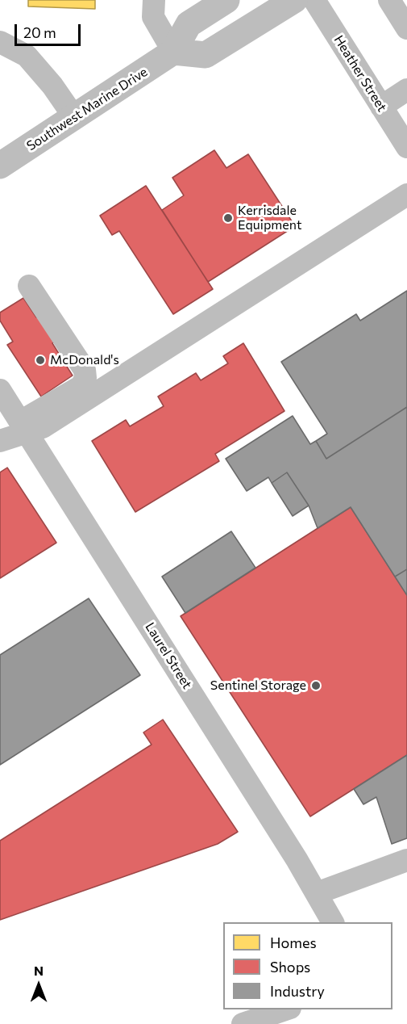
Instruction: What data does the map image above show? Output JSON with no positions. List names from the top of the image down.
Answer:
{
  "streets": {
    "main road": ["Southwest Marine Drive"],
    "street": ["Heather Street", "Laurel Street"]
  },
  "places": ["Kerrisdale Equipment", "McDonald's", "Sentinel Storage"],
  "legend": ["Homes", "Shops", "Industry"],
  "scale_bar": "20 m",
  "north": "top"
}
